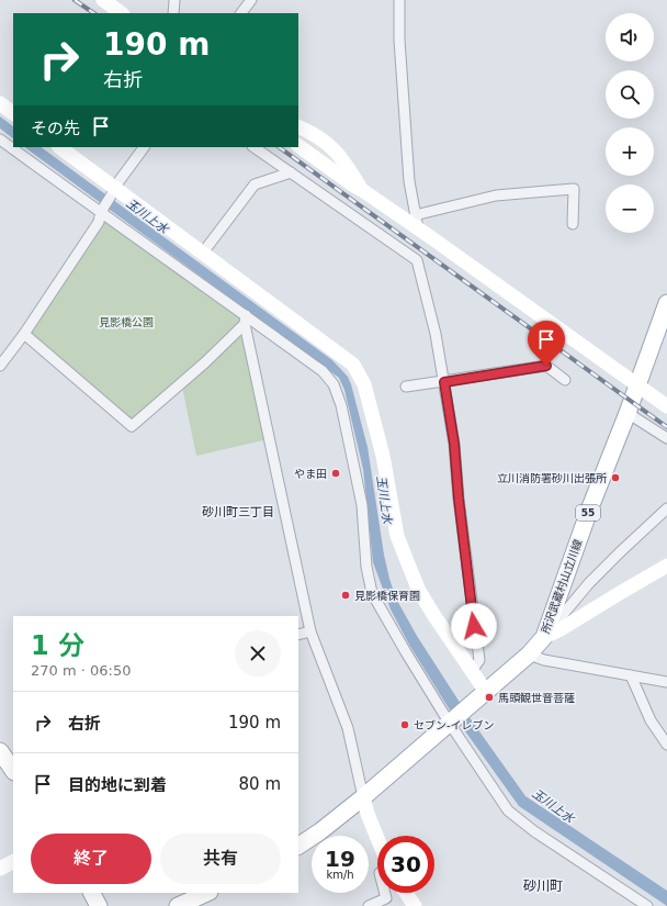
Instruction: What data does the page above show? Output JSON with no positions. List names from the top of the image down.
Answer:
{
  "streets": {
    "main road": ["55", "所沢武蔵村山立川線"]
  },
  "crossings": [
    ["55", "所沢武蔵村山立川線"]
  ],
  "districts": ["砂川町三丁目", "砂川町"],
  "water": ["玉川上水"],
  "parks": ["見影橋公園"],
  "places": [
    "やま田",
    "立川消防署砂川出張所",
    "見影橋保育園",
    "馬頭観世音菩薩",
    "セブン-イレブン"
  ],
  "page": {
    "map_buttons": ["+", "−"],
    "turn": ["190 m", "右折"],
    "then": "その先",
    "heading": ["1 分", "270 m · 06:50"],
    "list": [
      {
        "name": "右折",
        "value": "190 m"
      },
      {
        "name": "目的地に到着",
        "value": "80 m"
      }
    ],
    "buttons": ["終了", "共有"],
    "speed": "19 km/h",
    "limit": "30"
  }
}
